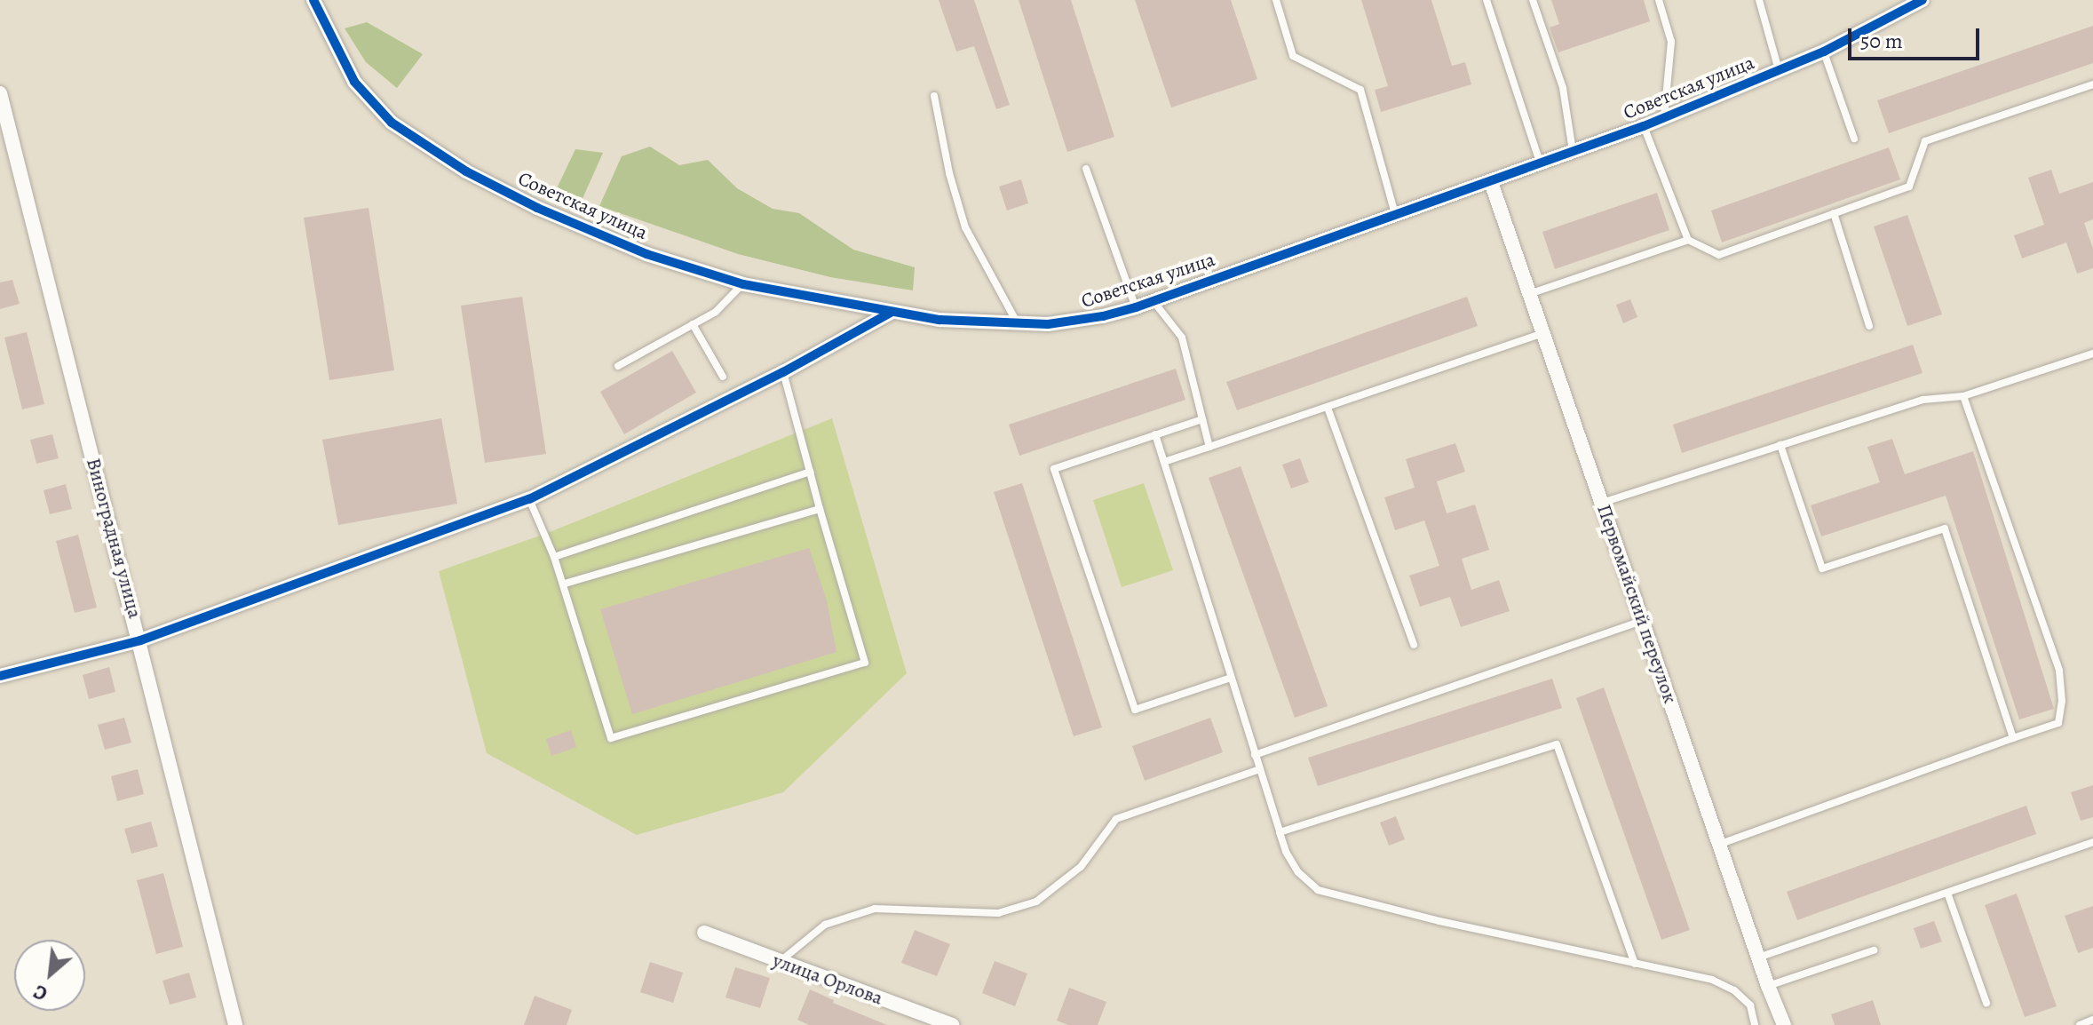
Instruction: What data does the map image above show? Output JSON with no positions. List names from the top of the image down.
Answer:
{
  "streets": {
    "street": [
      "Советская улица",
      "Виноградная улица",
      "Первомайский переулок",
      "улица Орлова"
    ]
  },
  "crossings": [
    ["Советская улица", "Первомайский переулок"]
  ],
  "scale_bar": "50 m",
  "north": "bottom left"
}
